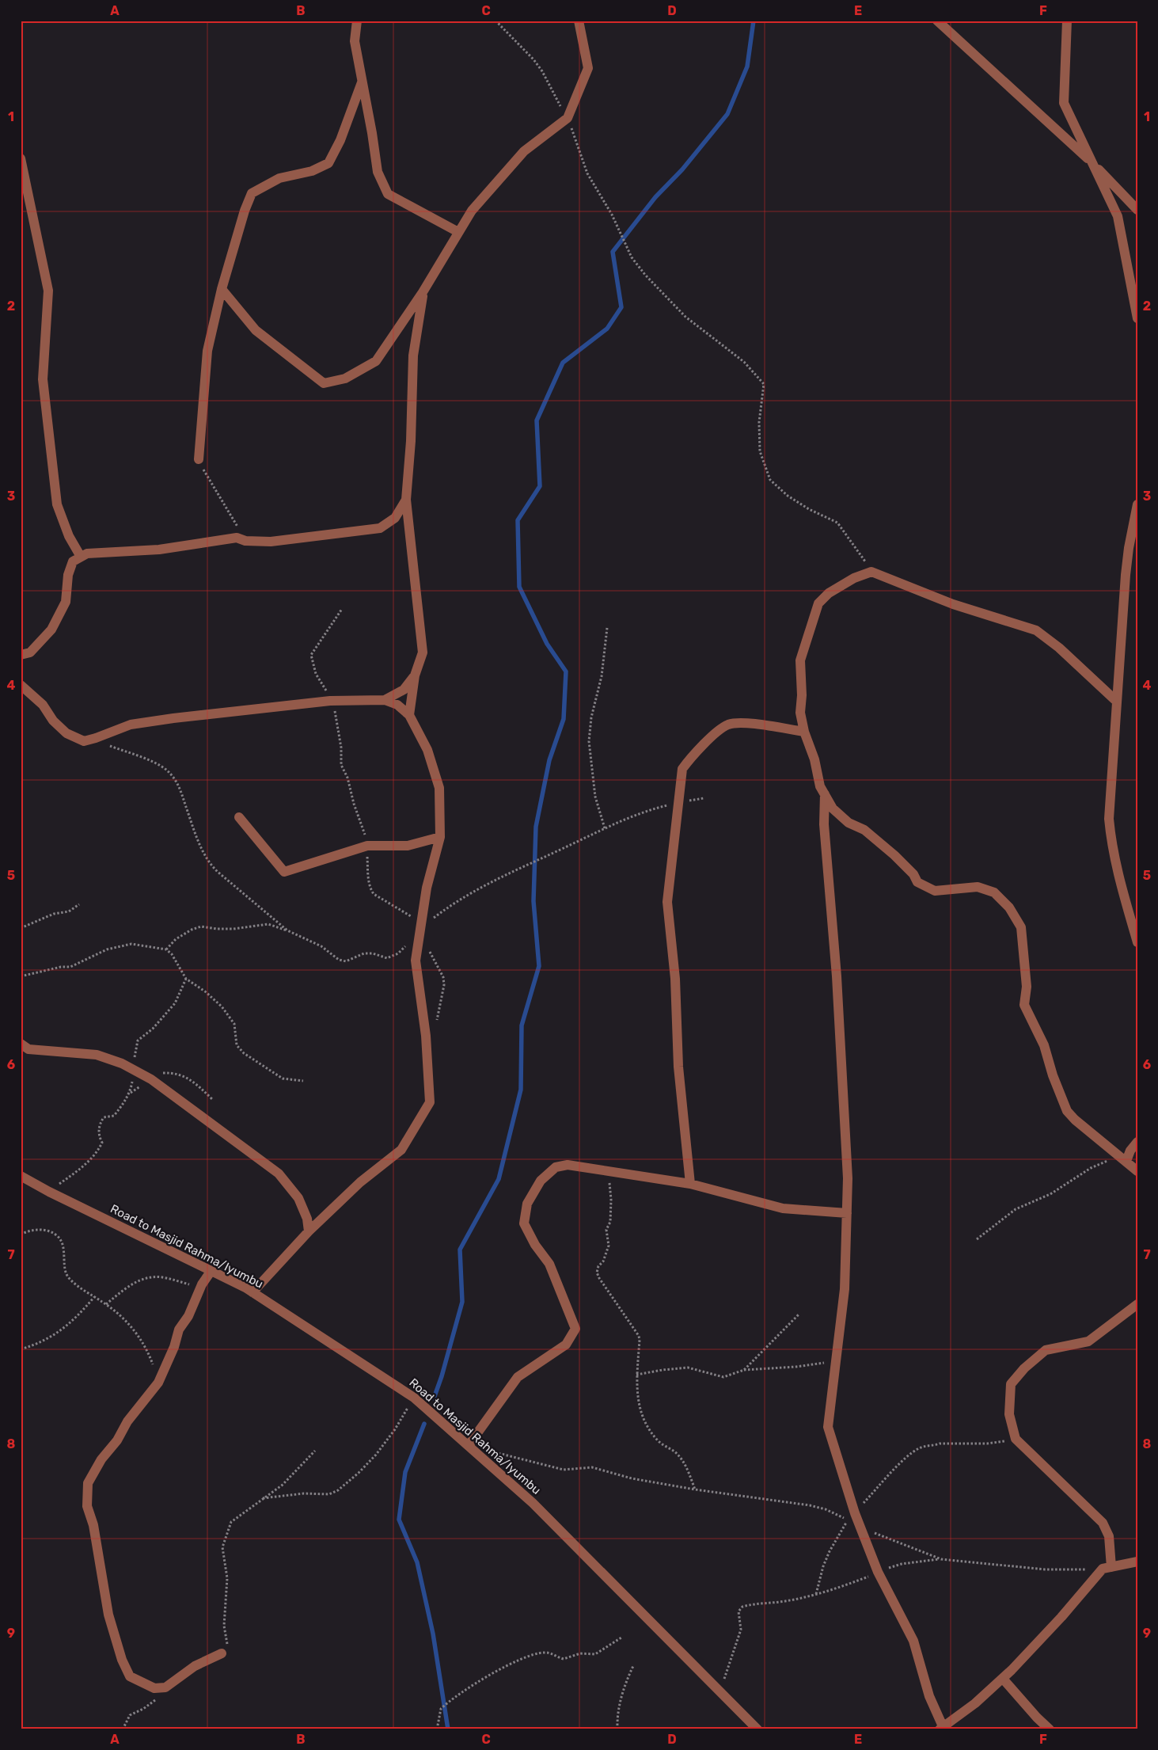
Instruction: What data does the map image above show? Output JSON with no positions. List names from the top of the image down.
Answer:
{
  "streets": {
    "street": ["Road to Masjid Rahma/Iyumbu"]
  },
  "grid": {
    "columns": [
      "A",
      "B",
      "C",
      "D",
      "E",
      "F"
    ],
    "rows": [
      "1",
      "2",
      "3",
      "4",
      "5",
      "6",
      "7",
      "8",
      "9"
    ]
  }
}
